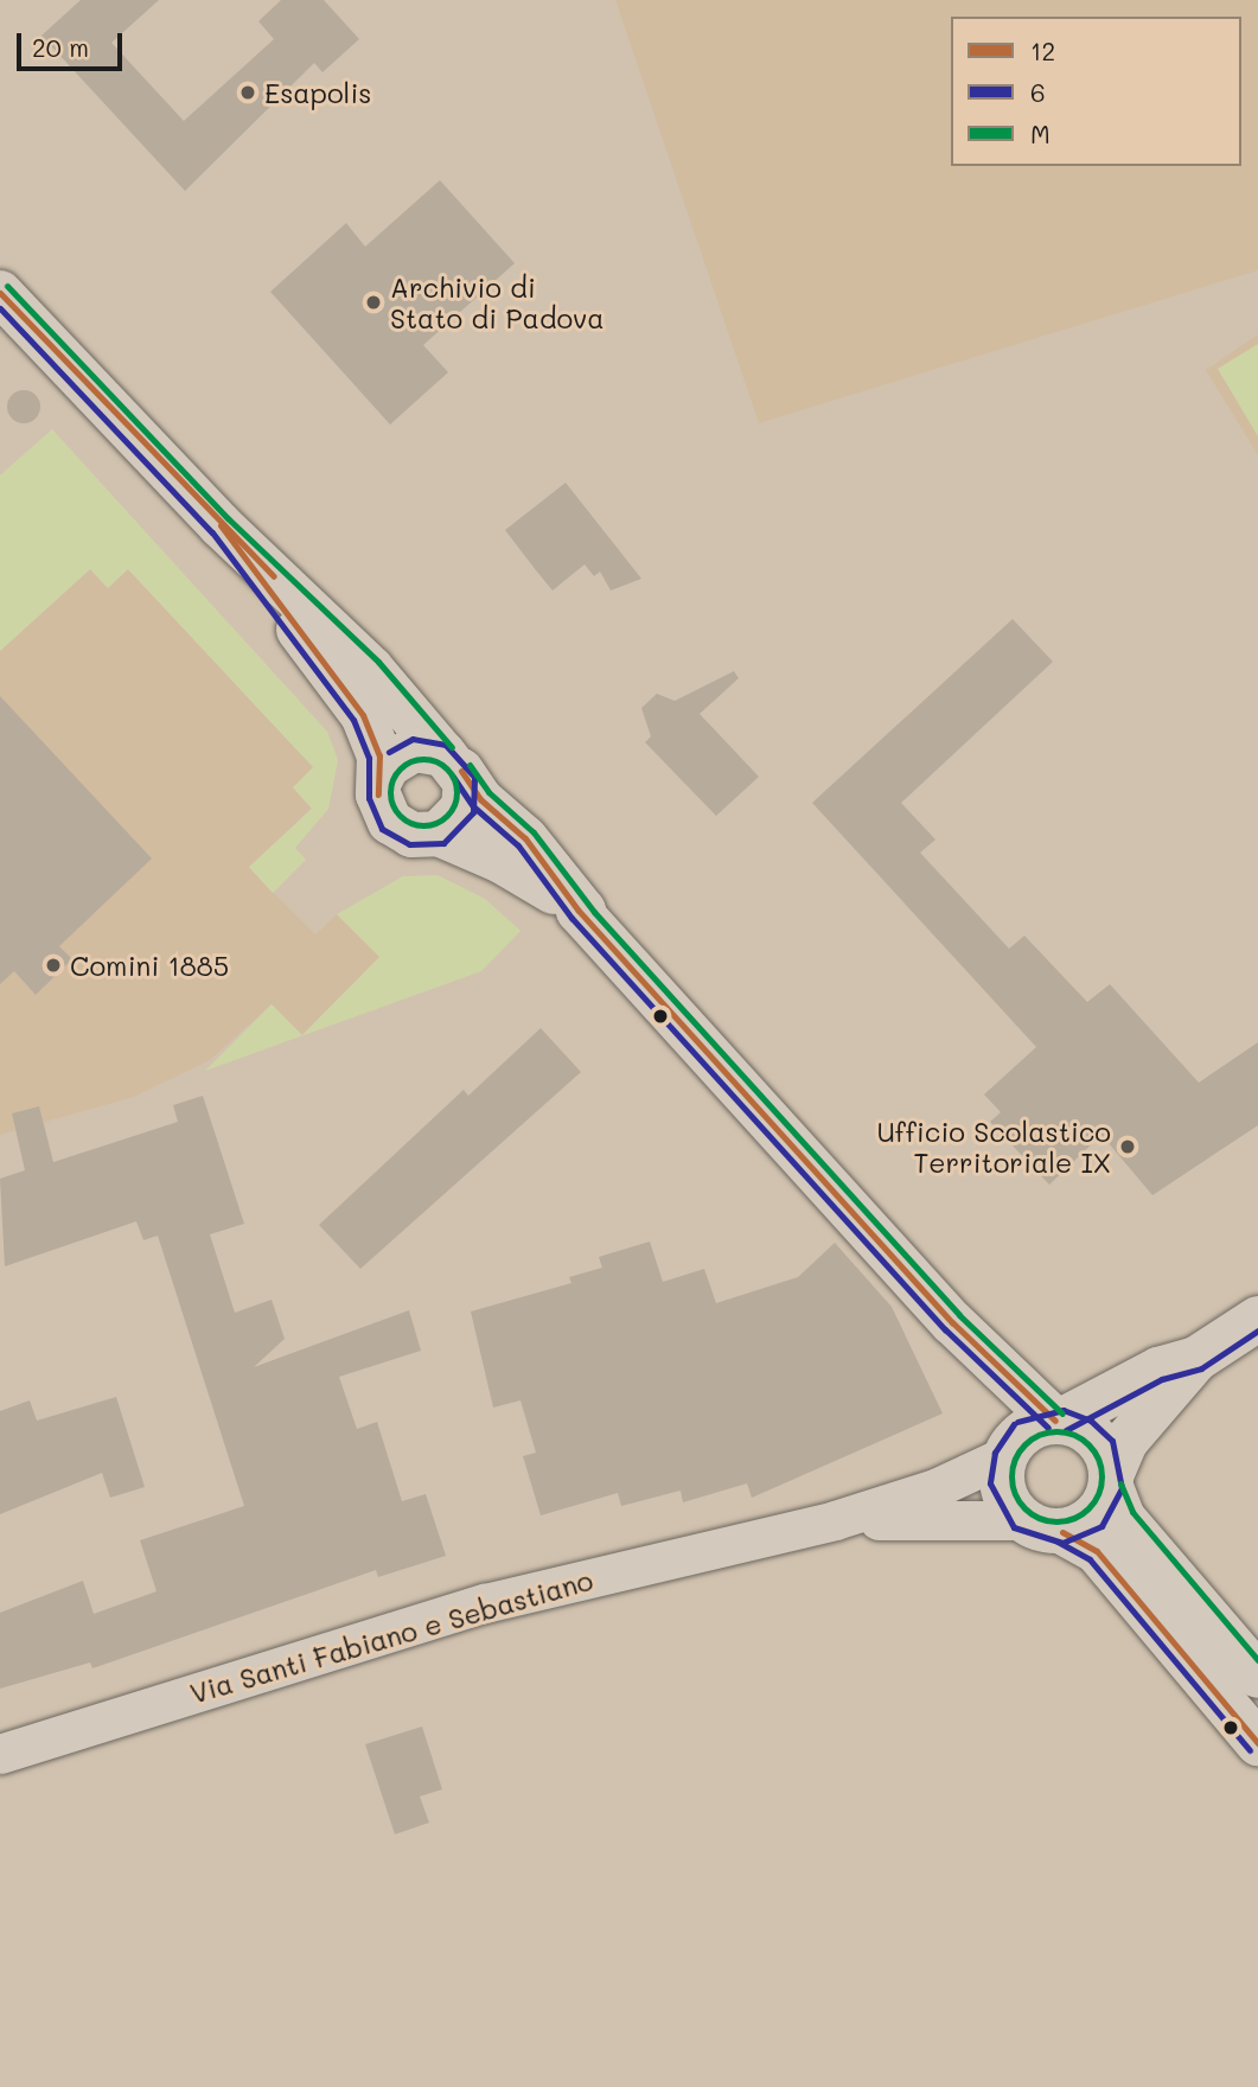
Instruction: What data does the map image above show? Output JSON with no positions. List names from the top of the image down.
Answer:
{
  "streets": {
    "street": ["Via Santi Fabiano e Sebastiano"]
  },
  "places": [
    "Esapolis",
    "Archivio di Stato di Padova",
    "Comini 1885",
    "Ufficio Scolastico Territoriale IX"
  ],
  "lines": ["transit line M", "transit line 12", "transit line 6"],
  "legend": ["12", "6", "M"],
  "scale_bar": "20 m"
}
